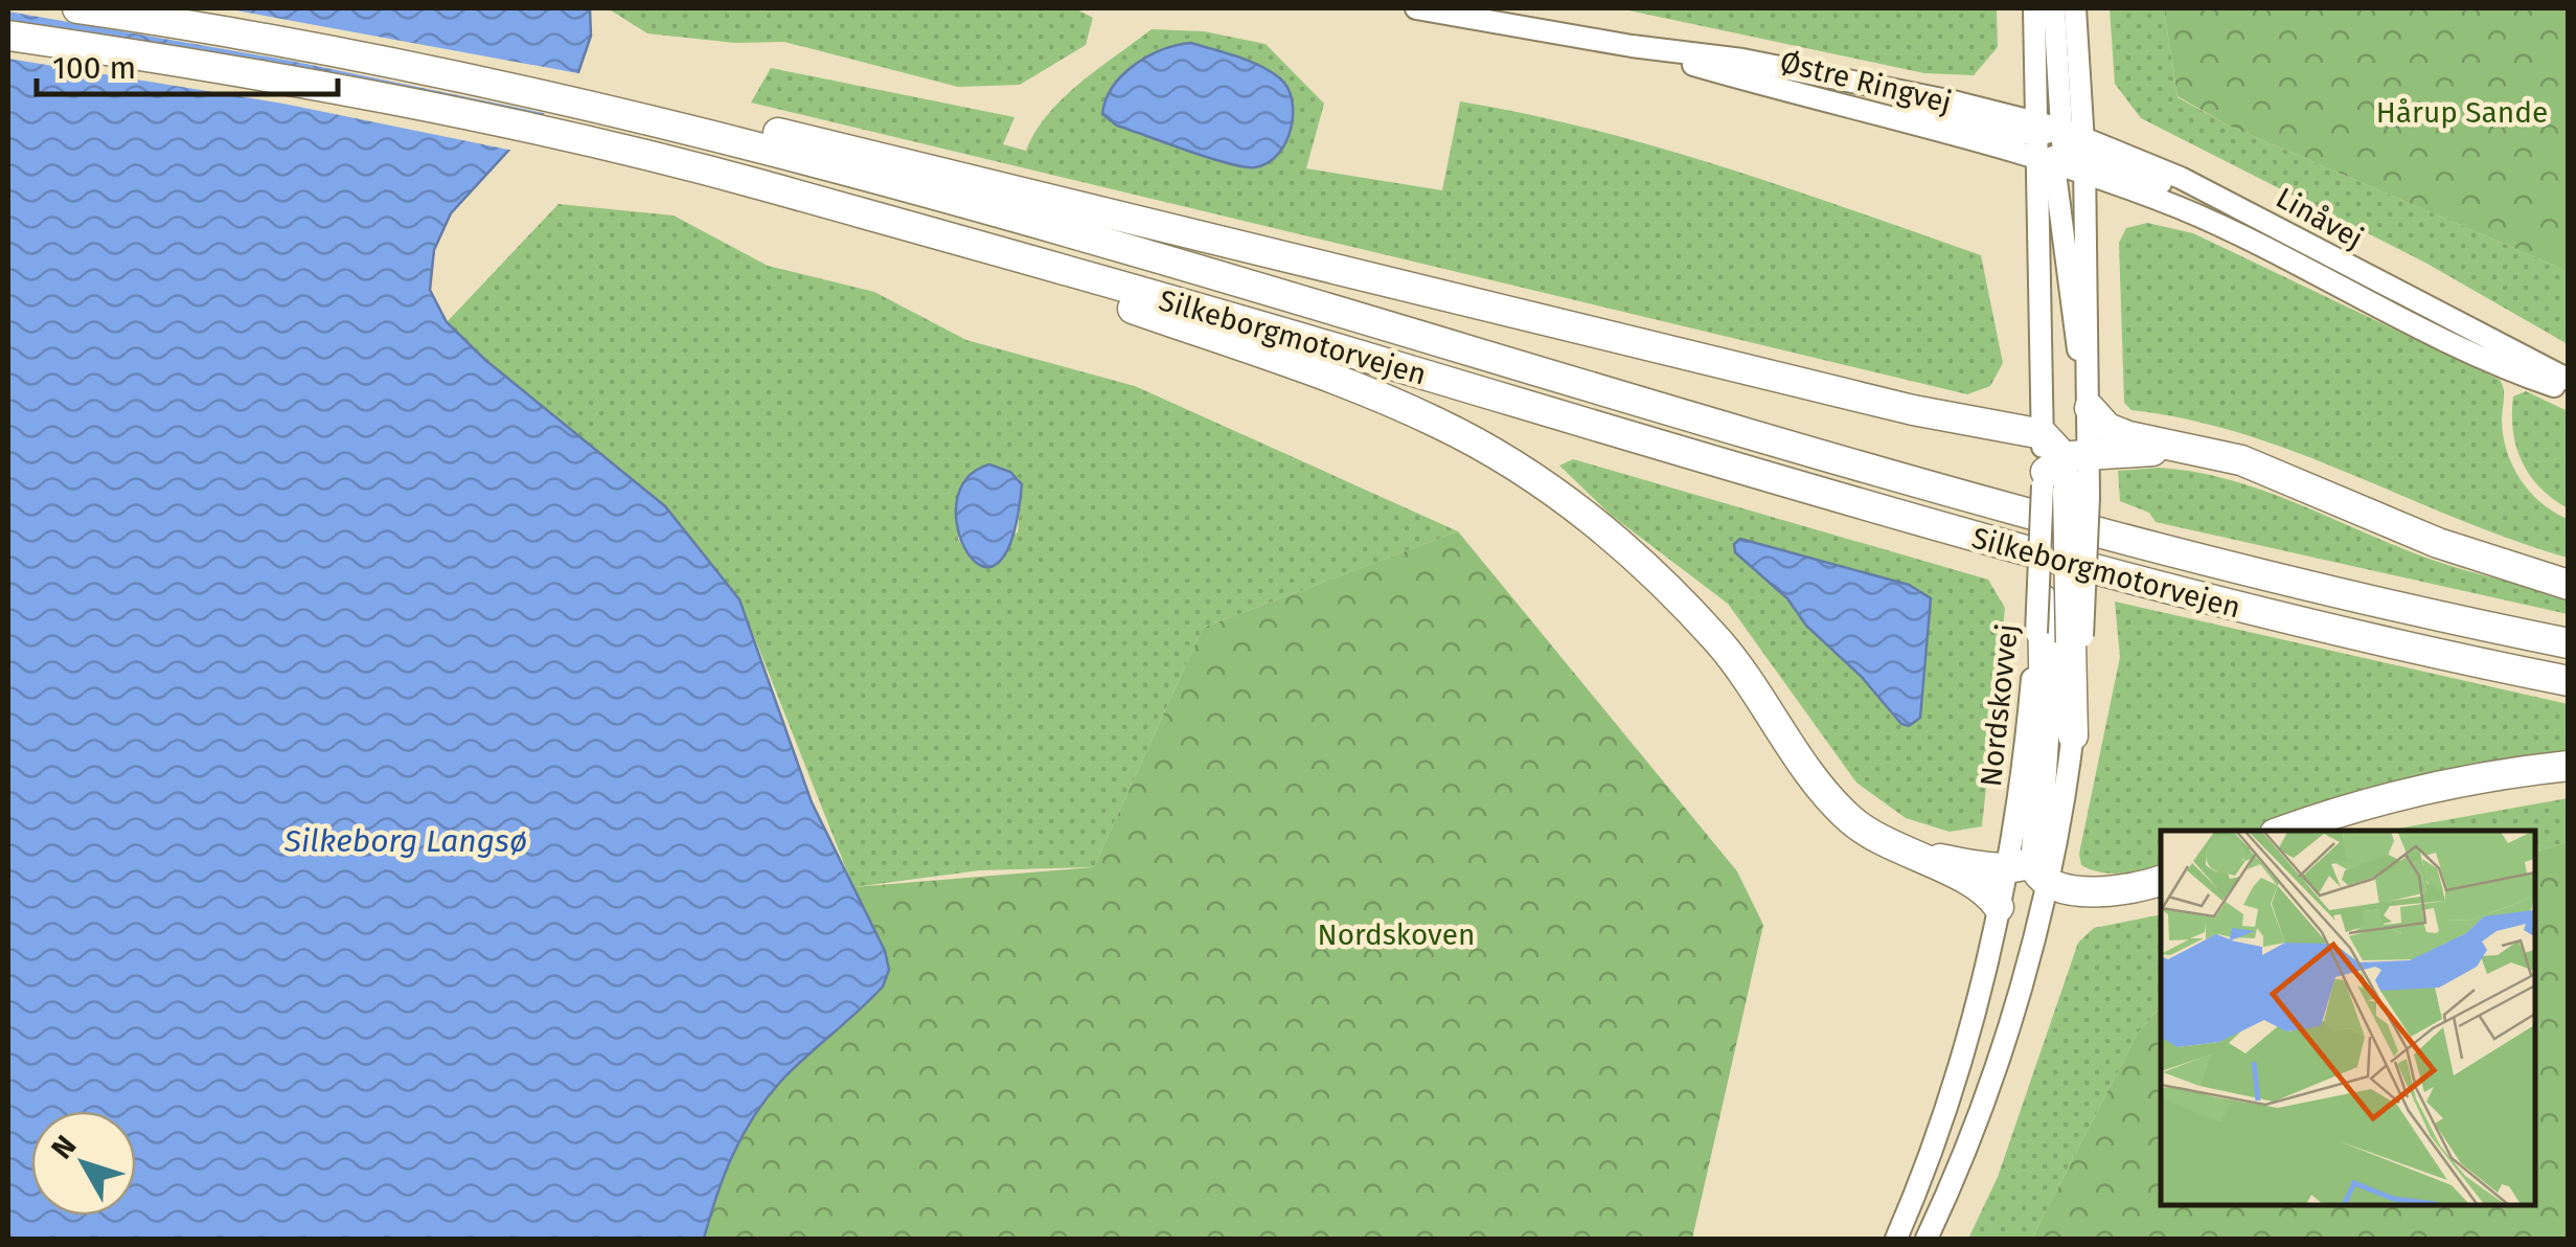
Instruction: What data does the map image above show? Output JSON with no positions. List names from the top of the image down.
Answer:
{
  "streets": {
    "highway": ["Silkeborgmotorvejen"],
    "street": ["Østre Ringvej", "Linåvej"]
  },
  "crossings": [
    ["Østre Ringvej", "Linåvej"]
  ],
  "water": ["Silkeborg Langsø"],
  "parks": ["Hårup Sande", "Nordskoven"],
  "scale_bar": "100 m",
  "north": "top left"
}
